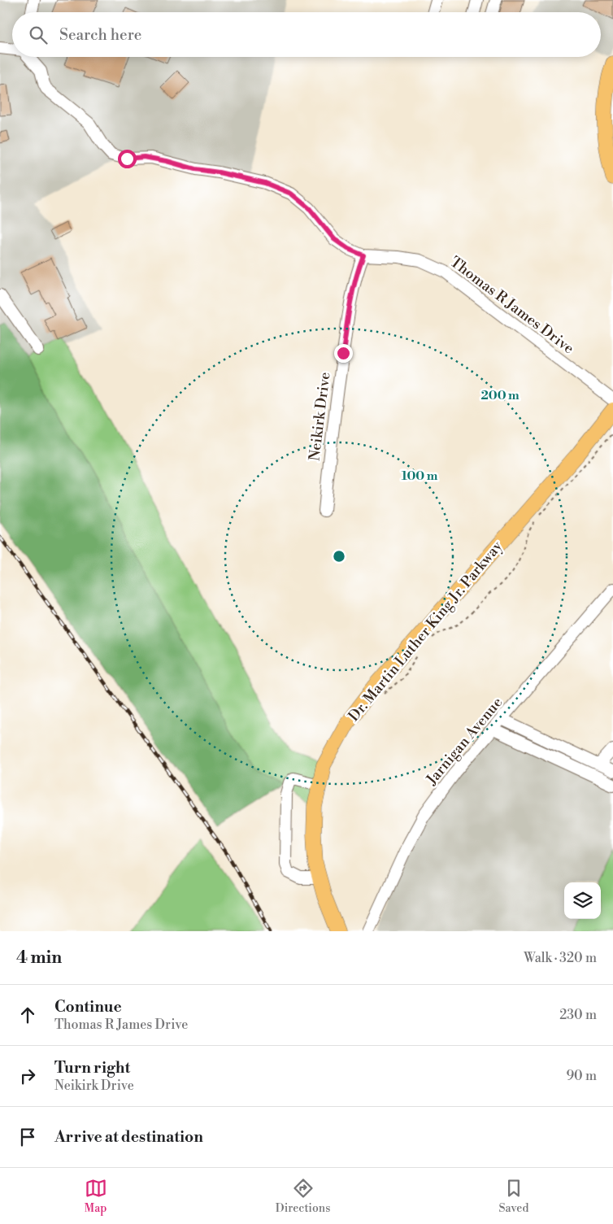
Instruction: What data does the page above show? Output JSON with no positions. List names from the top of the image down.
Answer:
{
  "streets": {
    "main road": ["Dr. Martin Luther King Jr. Parkway"],
    "street": ["Thomas R James Drive", "Neikirk Drive", "Jarnigan Avenue"]
  },
  "crossings": [
    ["Thomas R James Drive", "Neikirk Drive"]
  ],
  "page": {
    "search": "Search here",
    "heading": ["4 min", "Walk · 320 m"],
    "list": [
      ["Continue", "Thomas R James Drive", "230 m"],
      ["Turn right", "Neikirk Drive", "90 m"],
      "Arrive at destination"
    ],
    "nav": ["Map", "Directions", "Saved"]
  },
  "rings": ["200 m", "100 m"]
}
